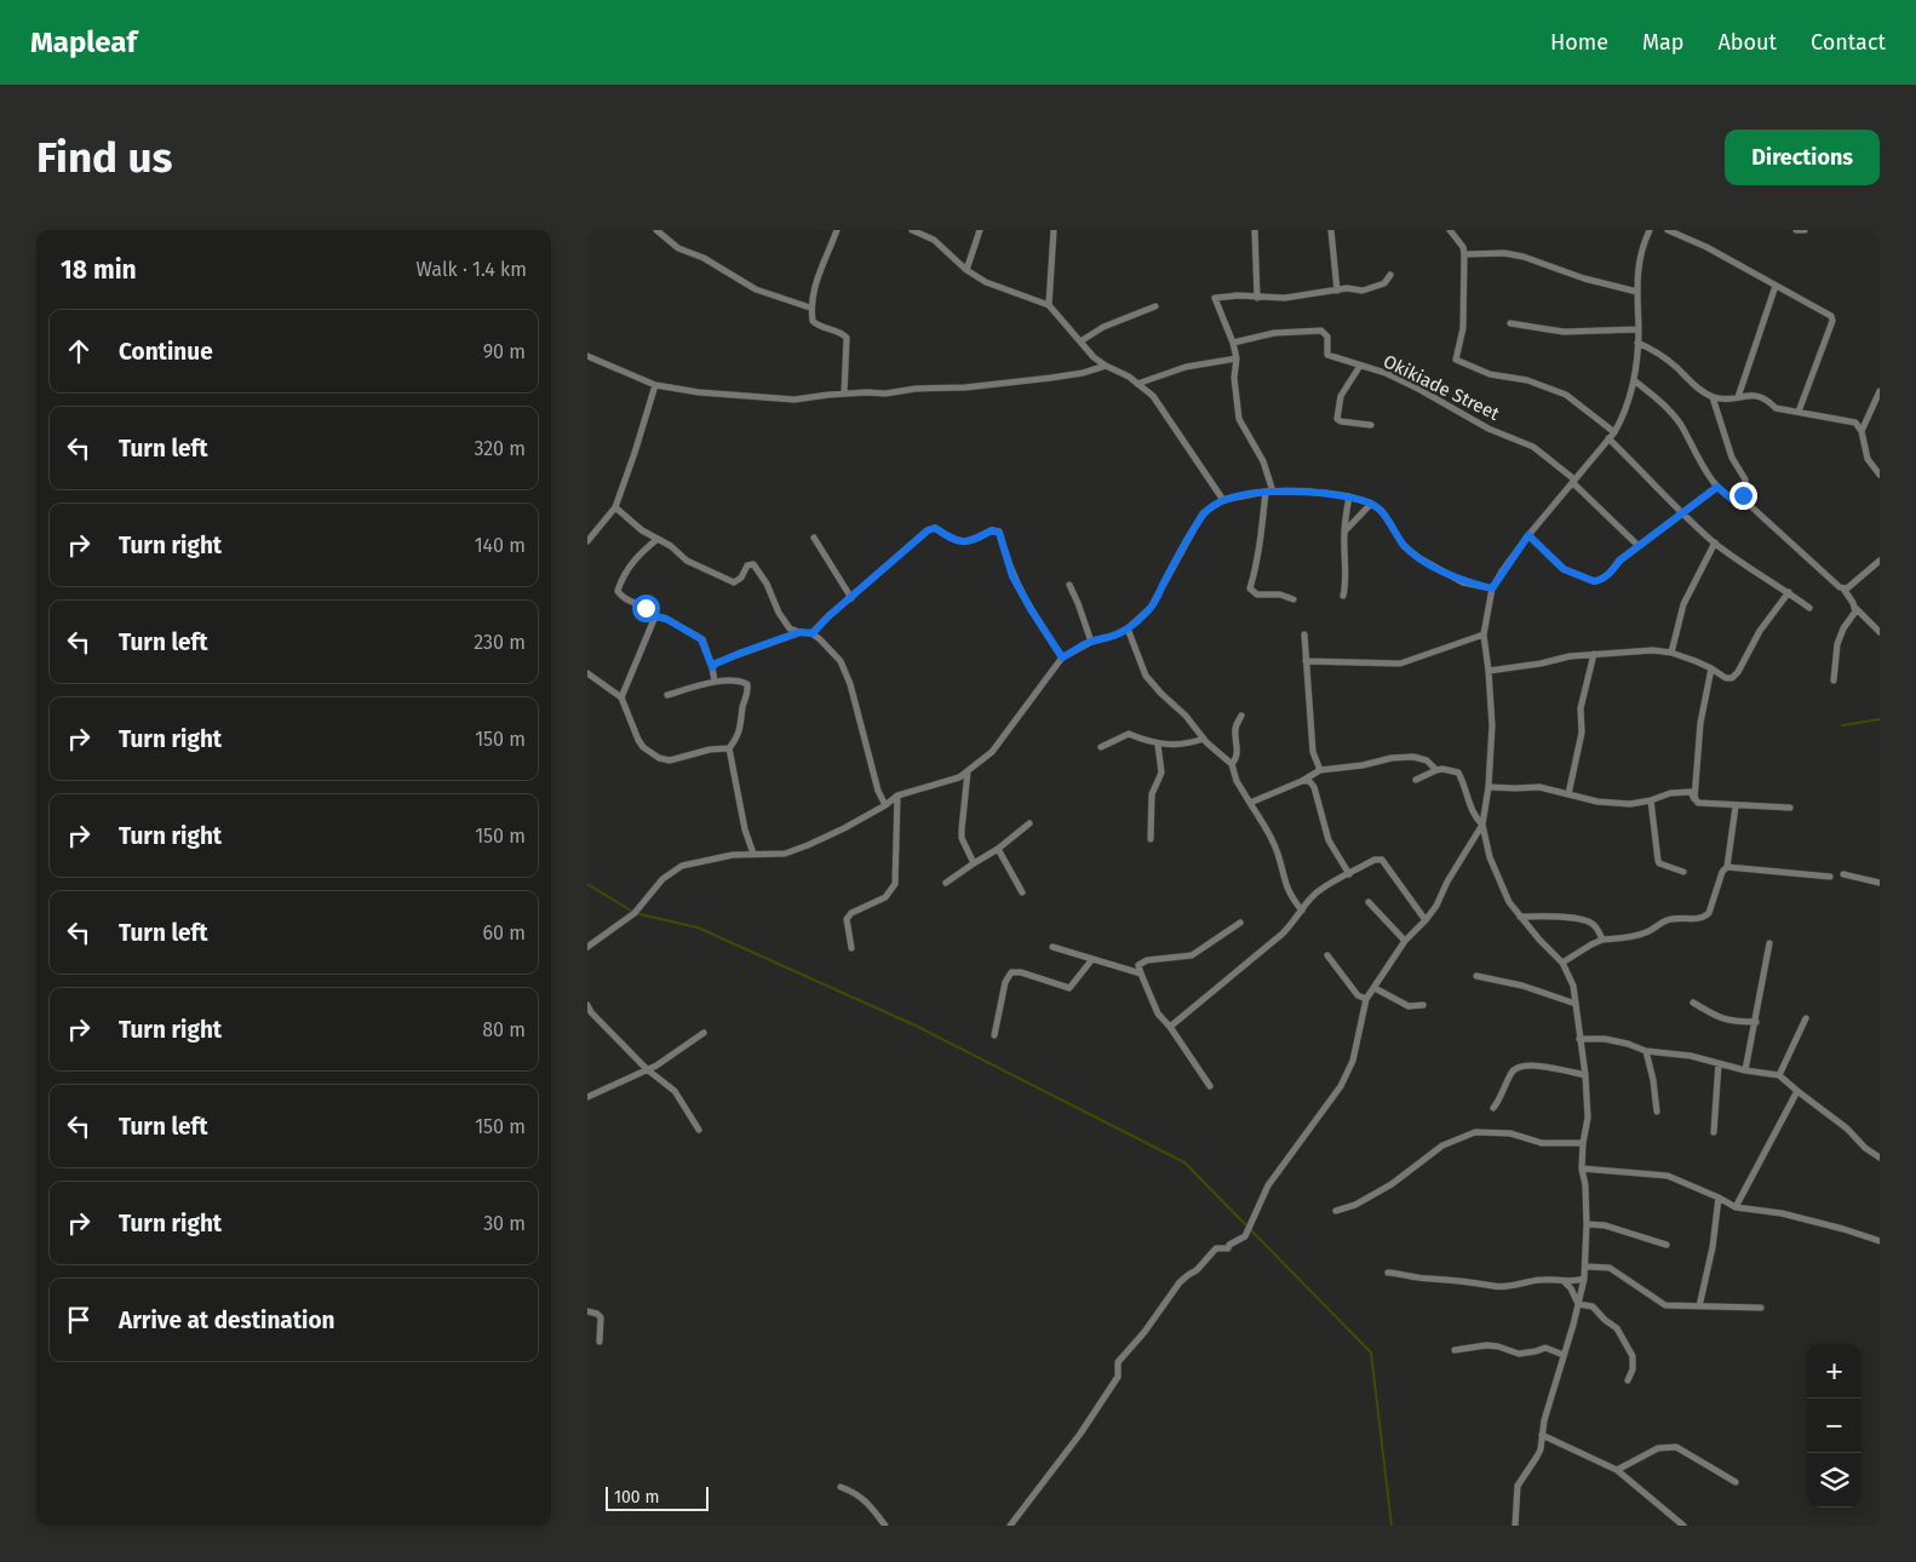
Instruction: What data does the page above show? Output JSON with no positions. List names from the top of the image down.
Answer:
{
  "streets": {
    "street": ["Okikiade Street"]
  },
  "scale_bar": "100 m",
  "page": {
    "header": "Mapleaf",
    "nav": [
      "Home",
      "Map",
      "About",
      "Contact"
    ],
    "buttons": "Directions",
    "title": "Find us",
    "heading": ["18 min", "Walk · 1.4 km"],
    "list": [
      ["Continue", "90 m"],
      ["Turn left", "320 m"],
      ["Turn right", "140 m"],
      ["Turn left", "230 m"],
      ["Turn right", "150 m"],
      ["Turn right", "150 m"],
      ["Turn left", "60 m"],
      ["Turn right", "80 m"],
      ["Turn left", "150 m"],
      ["Turn right", "30 m"],
      "Arrive at destination"
    ],
    "map_buttons": ["+", "−"],
    "scale": "100 m"
  }
}
